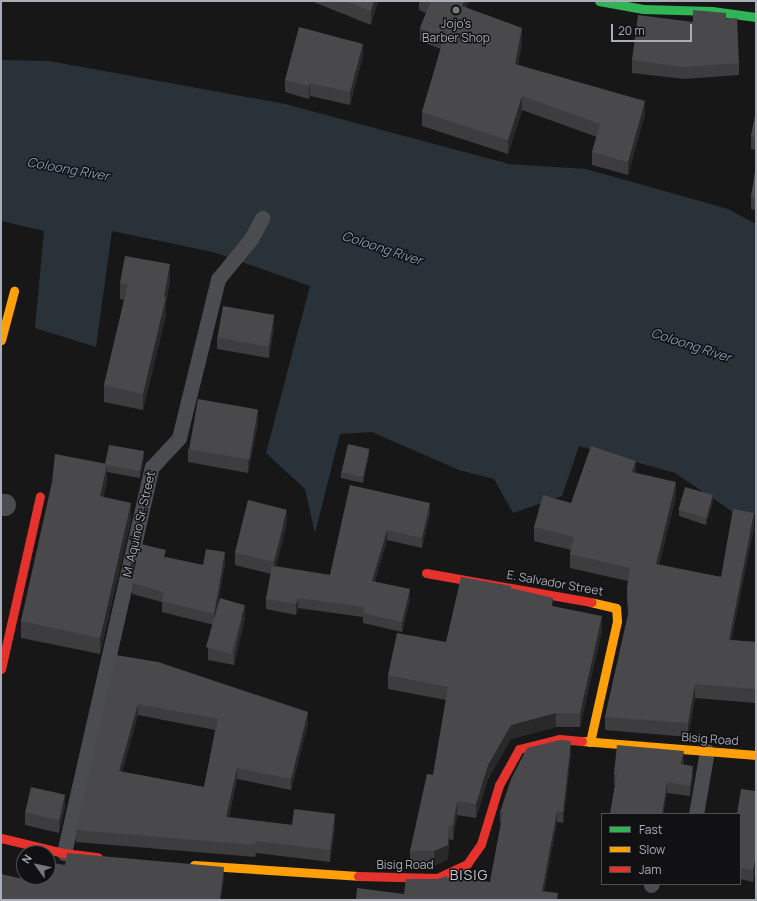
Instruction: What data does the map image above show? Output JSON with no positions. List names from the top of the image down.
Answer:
{
  "streets": {
    "street": ["E. Salvador Street", "Bisig Road"],
    "lane": ["M. Aquino Sr. Street"]
  },
  "crossings": [
    ["E. Salvador Street", "Bisig Road"]
  ],
  "districts": ["BISIG"],
  "water": ["Coloong River"],
  "places": ["Jojo's Barber Shop"],
  "legend": ["Fast", "Slow", "Jam"],
  "scale_bar": "20 m",
  "north": "top left"
}
